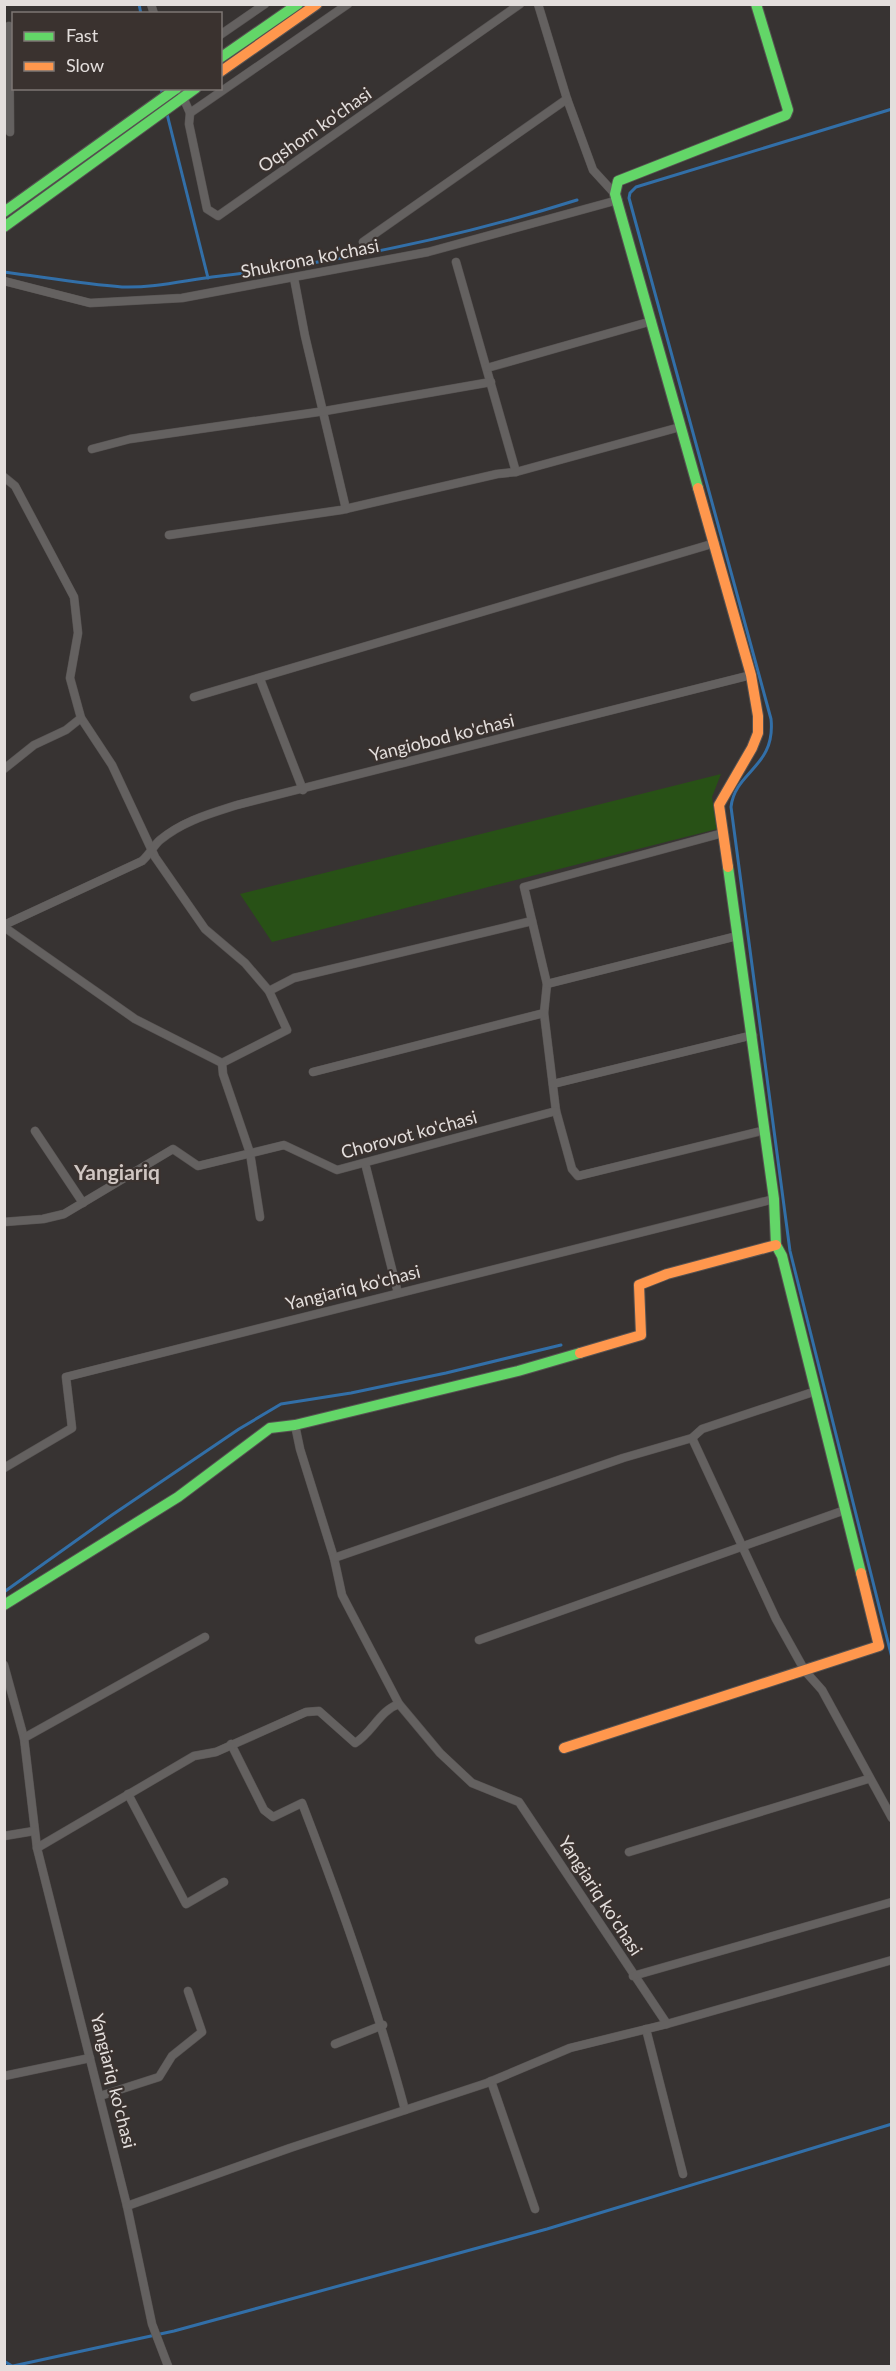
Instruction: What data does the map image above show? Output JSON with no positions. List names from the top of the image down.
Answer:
{
  "streets": {
    "street": [
      "Oqshom ko'chasi",
      "Shukrona ko'chasi",
      "Yangiobod ko'chasi",
      "Chorovot ko'chasi",
      "Yangiariq ko'chasi"
    ]
  },
  "districts": ["Yangiariq"],
  "legend": ["Fast", "Slow"]
}
